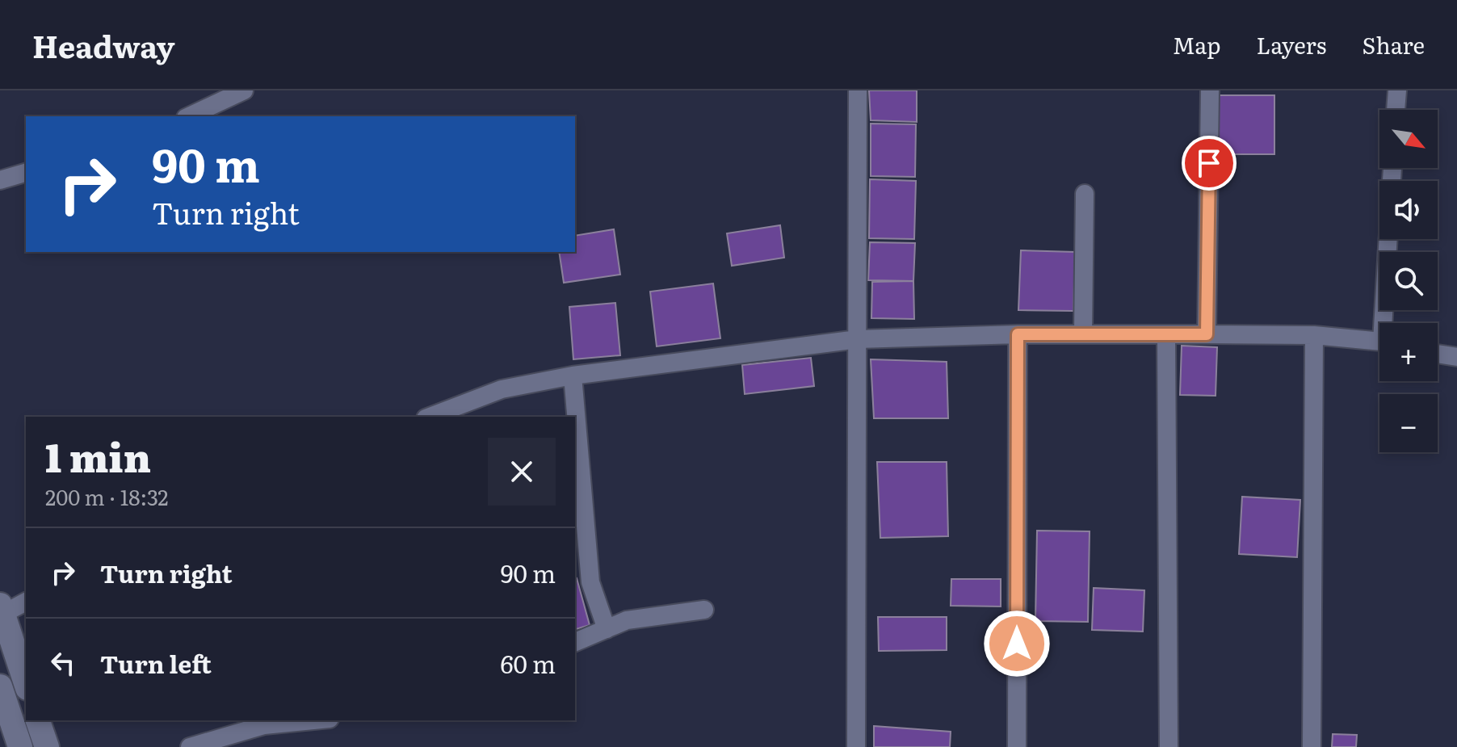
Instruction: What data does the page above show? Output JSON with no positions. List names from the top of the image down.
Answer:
{
  "north": "bottom right",
  "page": {
    "header": "Headway",
    "nav": ["Map", "Layers", "Share"],
    "map_buttons": ["+", "−"],
    "turn": ["90 m", "Turn right"],
    "heading": ["1 min", "200 m · 18:32"],
    "list": [
      {
        "name": "Turn right",
        "value": "90 m"
      },
      {
        "name": "Turn left",
        "value": "60 m"
      }
    ]
  }
}
